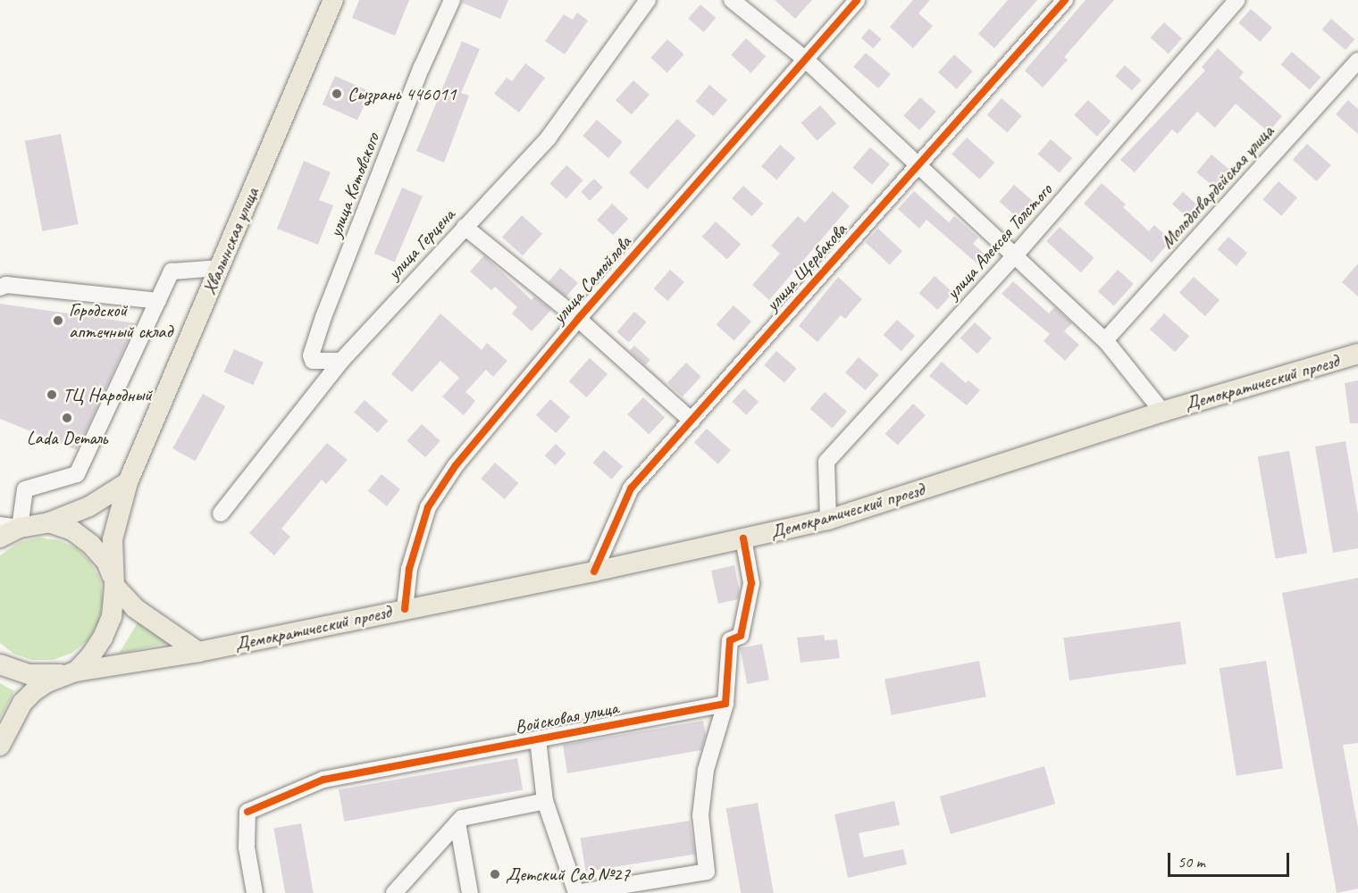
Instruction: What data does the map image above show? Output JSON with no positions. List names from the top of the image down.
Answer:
{
  "streets": {
    "main road": ["Хвалынская улица", "Демократический проезд"],
    "street": [
      "улица Котовского",
      "Молодогвардейская улица",
      "улица Алексея Толстого",
      "улица Герцена",
      "улица Щербакова",
      "улица Самойлова",
      "Войсковая улица"
    ]
  },
  "crossings": [
    ["улица Котовского", "улица Герцена"],
    ["Хвалынская улица", "Демократический проезд"],
    ["улица Алексея Толстого", "Демократический проезд"],
    ["улица Щербакова", "Демократический проезд"],
    ["улица Самойлова", "Демократический проезд"]
  ],
  "places": [
    "Сызрань 446011",
    "Городской аптечный склад",
    "ТЦ Народный",
    "Lada Dеталь",
    "Детский Сад №27"
  ],
  "scale_bar": "50 m"
}
